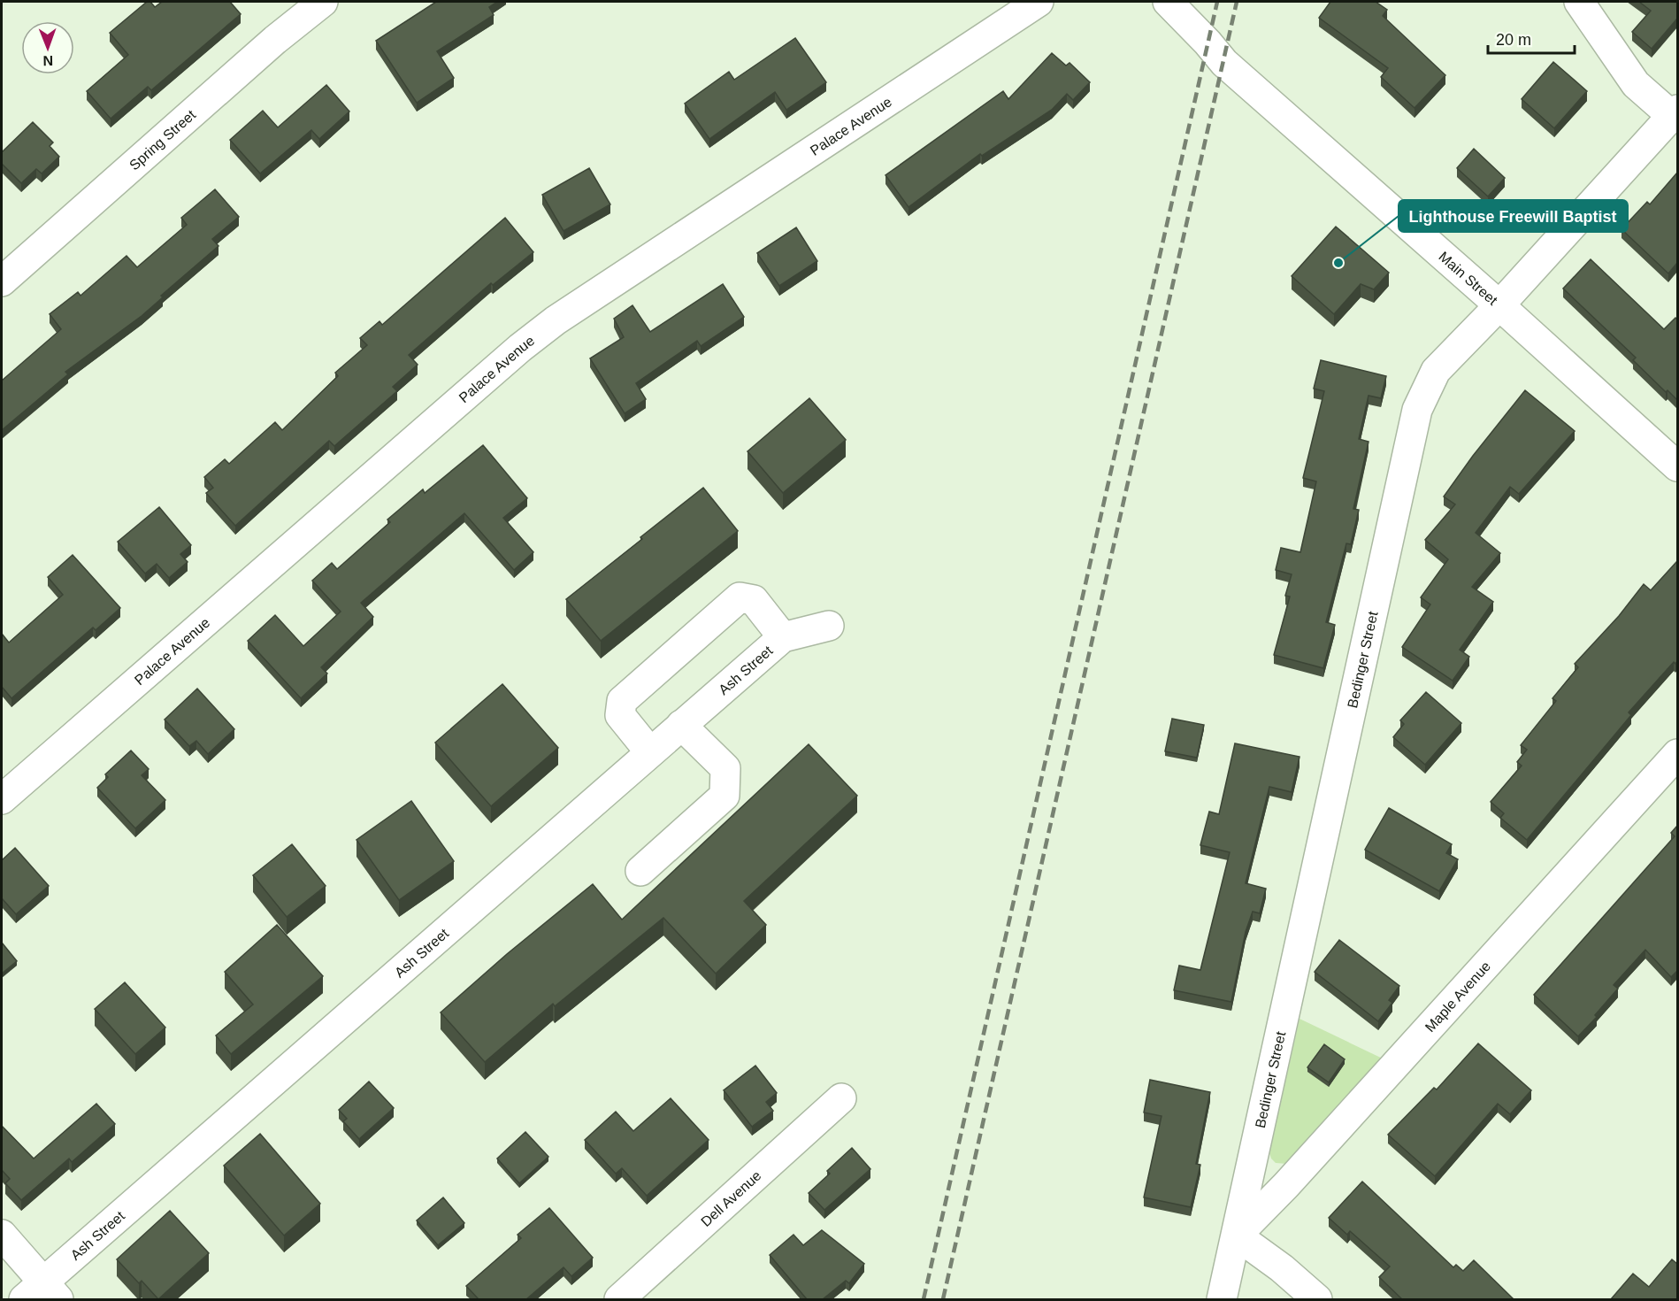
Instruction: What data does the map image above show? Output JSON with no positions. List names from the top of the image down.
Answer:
{
  "streets": {
    "street": [
      "Palace Avenue",
      "Spring Street",
      "Main Street",
      "Bedinger Street",
      "Ash Street",
      "Maple Avenue",
      "Dell Avenue"
    ]
  },
  "crossings": [
    ["Main Street", "Bedinger Street"],
    ["Bedinger Street", "Maple Avenue"]
  ],
  "places": ["Lighthouse Freewill Baptist"],
  "scale_bar": "20 m",
  "north": "bottom"
}
